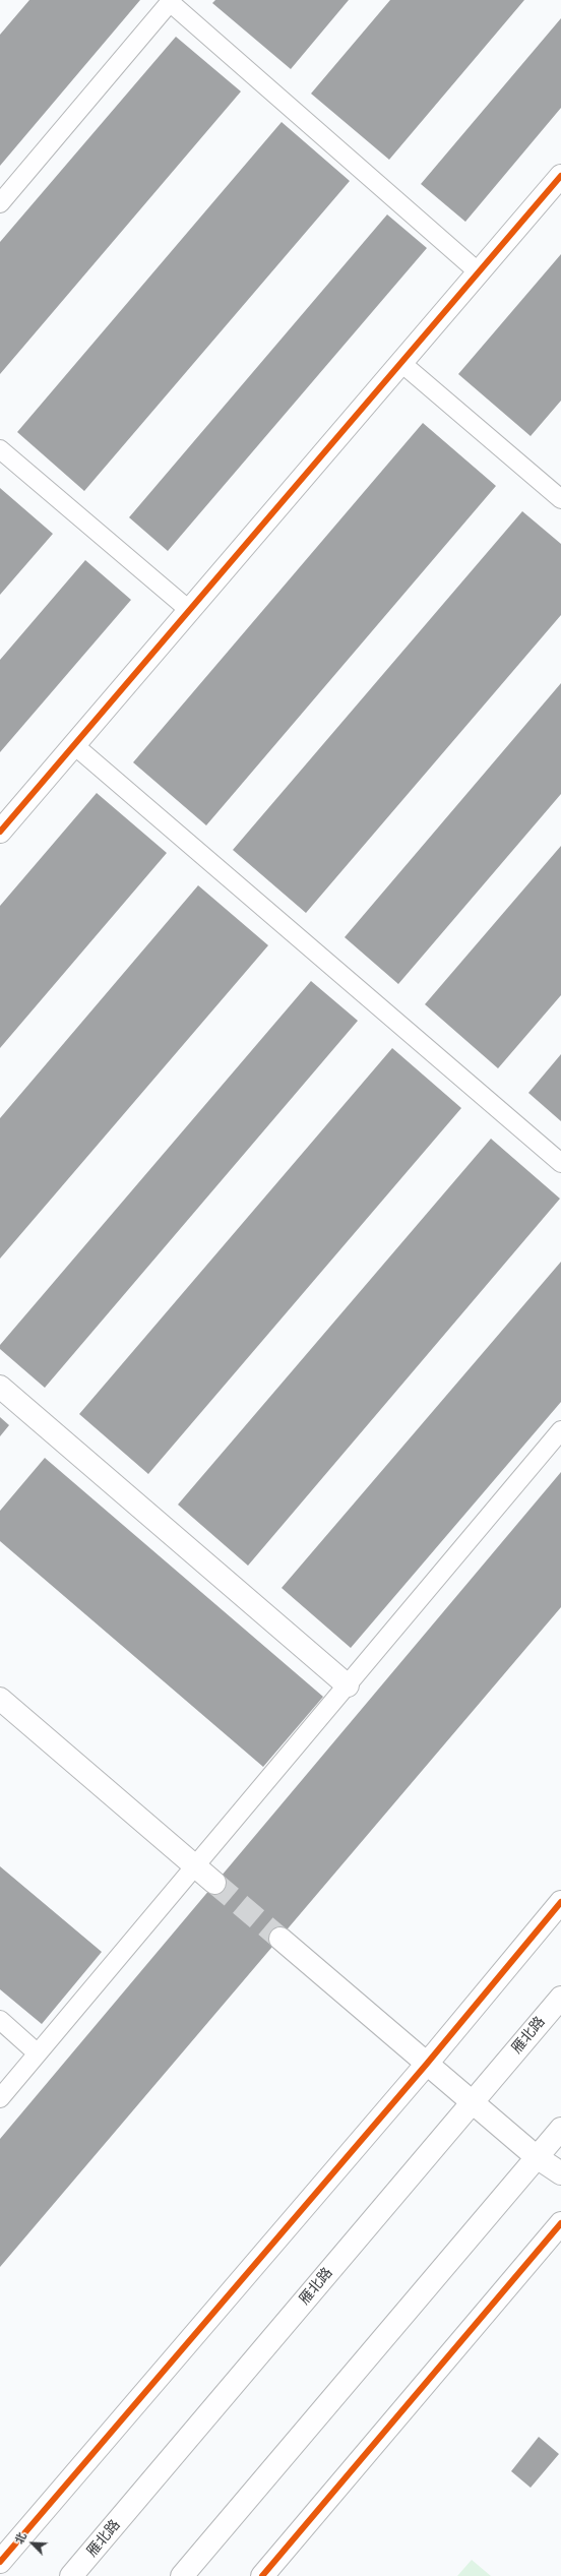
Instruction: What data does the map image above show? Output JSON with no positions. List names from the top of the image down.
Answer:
{
  "streets": {
    "street": ["雁北路"]
  },
  "north": "top left"
}
